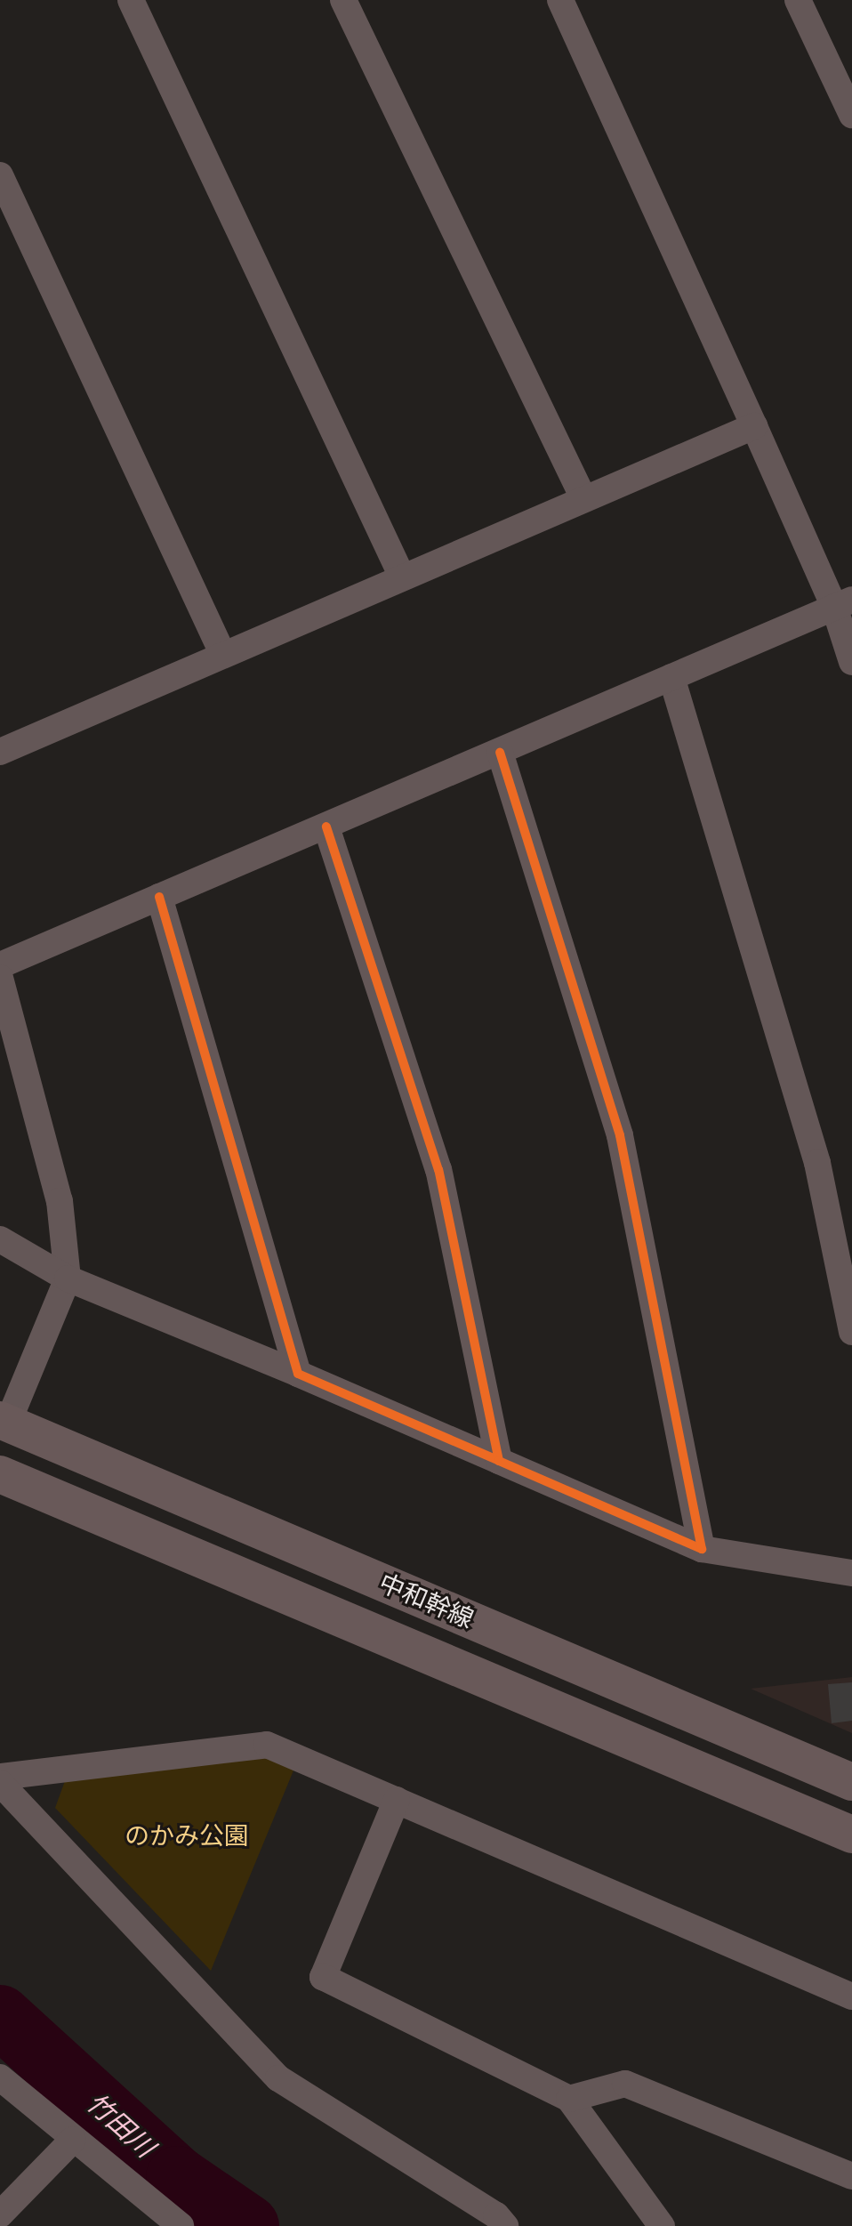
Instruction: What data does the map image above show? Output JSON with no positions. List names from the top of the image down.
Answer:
{
  "streets": {
    "main road": ["中和幹線"]
  },
  "water": ["竹田川"],
  "parks": ["のかみ公園"]
}
